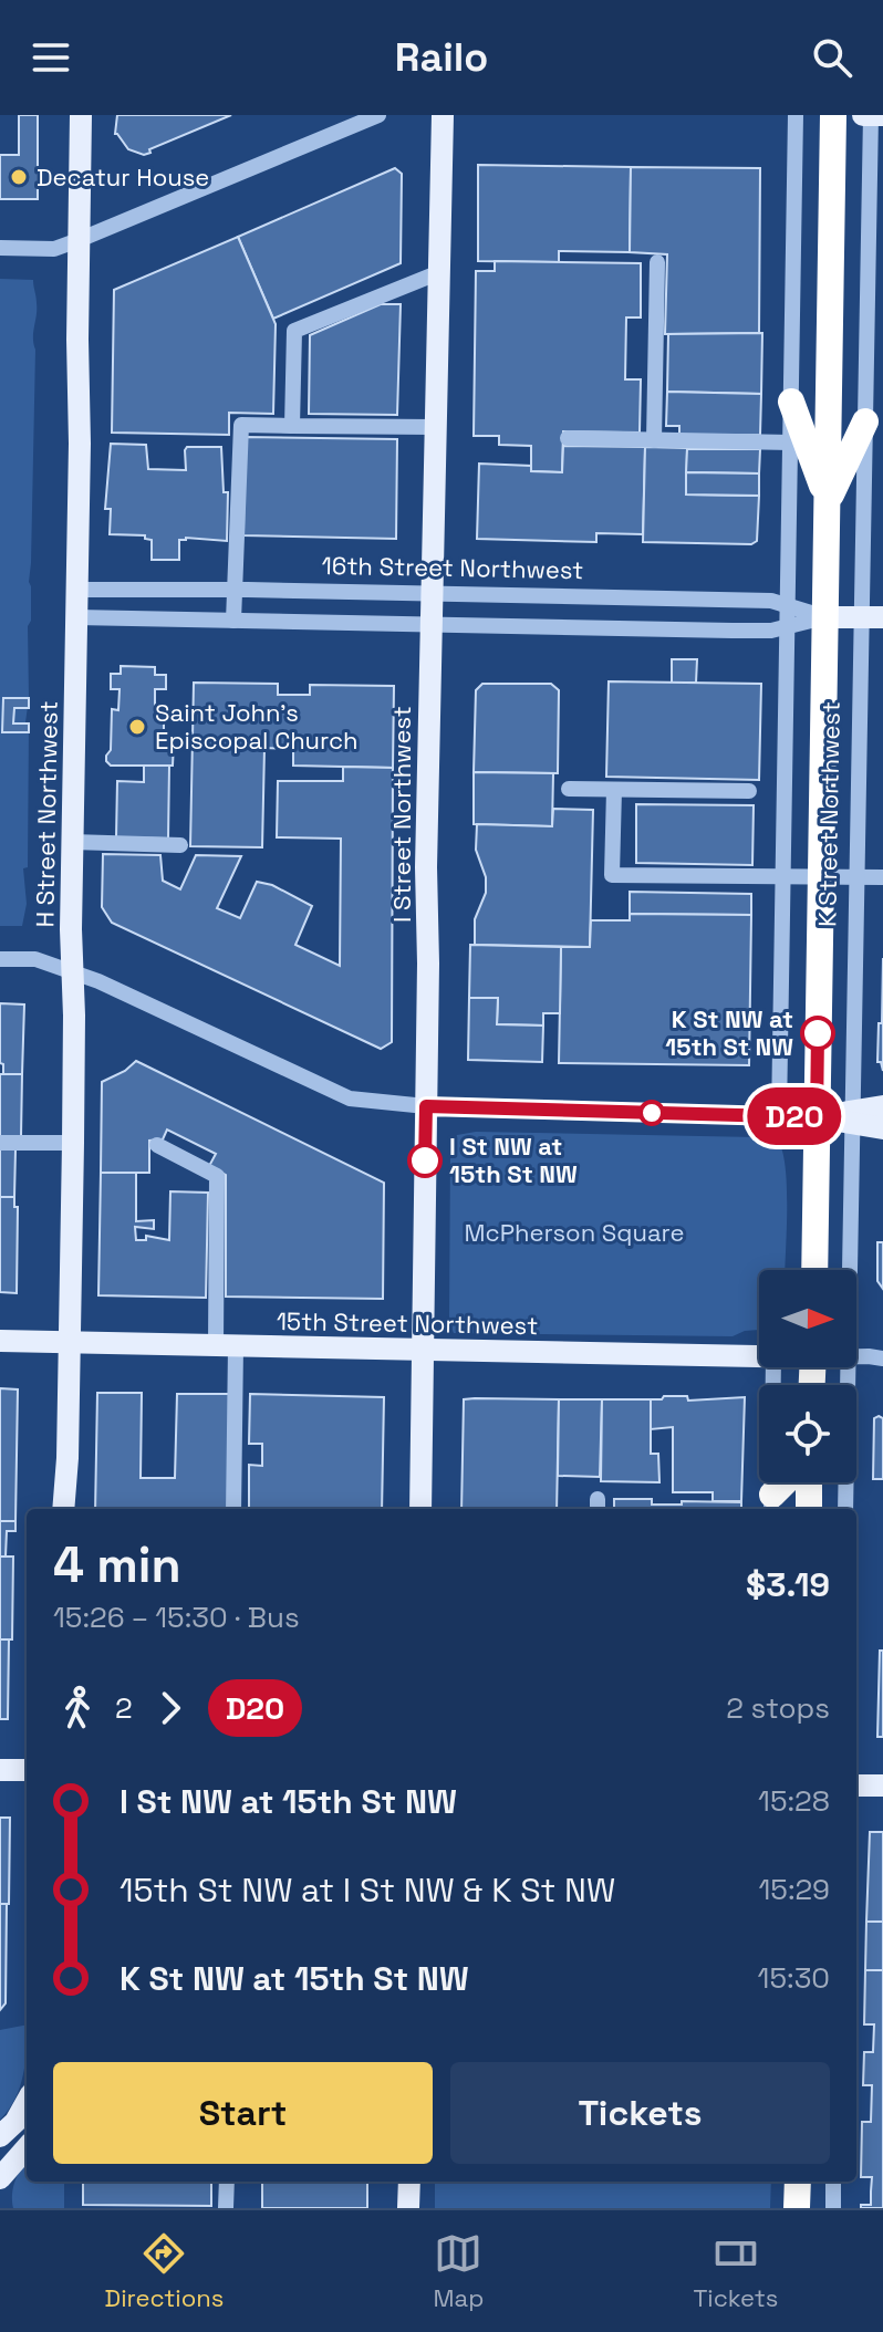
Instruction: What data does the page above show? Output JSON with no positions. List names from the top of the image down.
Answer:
{
  "streets": {
    "highway": ["K Street Northwest"],
    "main road": [
      "16th Street Northwest",
      "H Street Northwest",
      "I Street Northwest",
      "15th Street Northwest"
    ]
  },
  "crossings": [
    ["16th Street Northwest", "H Street Northwest"],
    ["16th Street Northwest", "I Street Northwest"],
    ["16th Street Northwest", "K Street Northwest"],
    ["H Street Northwest", "15th Street Northwest"],
    ["I Street Northwest", "15th Street Northwest"]
  ],
  "parks": ["McPherson Square"],
  "places": [
    "Decatur House",
    "Saint John's Episcopal Church",
    "K St NW at 15th St NW",
    "I St NW at 15th St NW"
  ],
  "lines": ["bus line D20"],
  "north": "right",
  "page": {
    "header": "Railo",
    "on_map": "D20",
    "heading": ["4 min", "15:26 – 15:30 · Bus", "$3.19"],
    "legs": ["2", "D20", "2 stops"],
    "list": [
      {
        "name": "I St NW at 15th St NW",
        "value": "15:28"
      },
      {
        "name": "15th St NW at I St NW & K St NW",
        "value": "15:29"
      },
      {
        "name": "K St NW at 15th St NW",
        "value": "15:30"
      }
    ],
    "buttons": ["Start", "Tickets"],
    "tabs": ["Directions", "Map", "Tickets"]
  }
}
